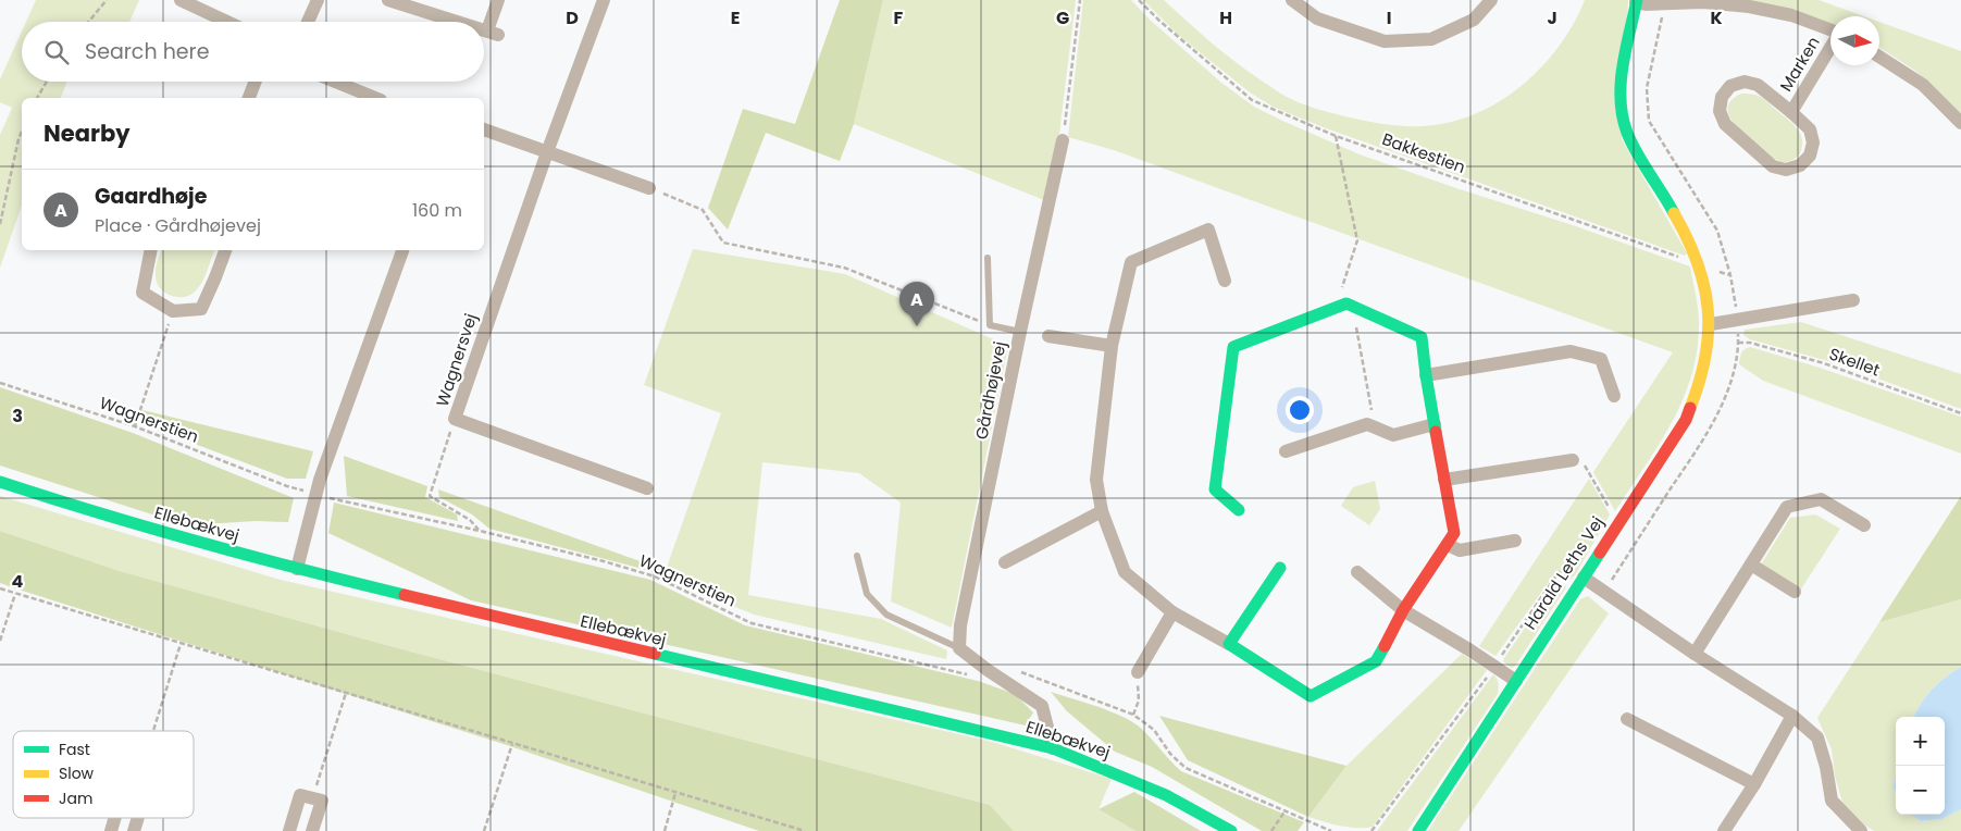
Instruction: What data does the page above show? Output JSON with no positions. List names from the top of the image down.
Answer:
{
  "streets": {
    "street": [
      "Marken",
      "Wagnersvej",
      "Gårdhøjevej",
      "Ellebækvej",
      "Harald Leths Vej"
    ],
    "path": ["Bakkestien", "Skellet", "Wagnerstien"]
  },
  "crossings": [
    ["Bakkestien", "Harald Leths Vej"]
  ],
  "legend": ["Fast", "Slow", "Jam"],
  "north": "right",
  "page": {
    "search": "Search here",
    "heading": "Nearby",
    "list": [
      {
        "mark": "A",
        "name": "Gaardhøje",
        "note": "Place · Gårdhøjevej",
        "value": "160 m"
      }
    ],
    "pins": "A",
    "map_buttons": ["+", "−"]
  },
  "grid": {
    "columns": [
      "D",
      "E",
      "F",
      "G",
      "H",
      "I",
      "J",
      "K"
    ],
    "rows": ["3", "4"]
  }
}
